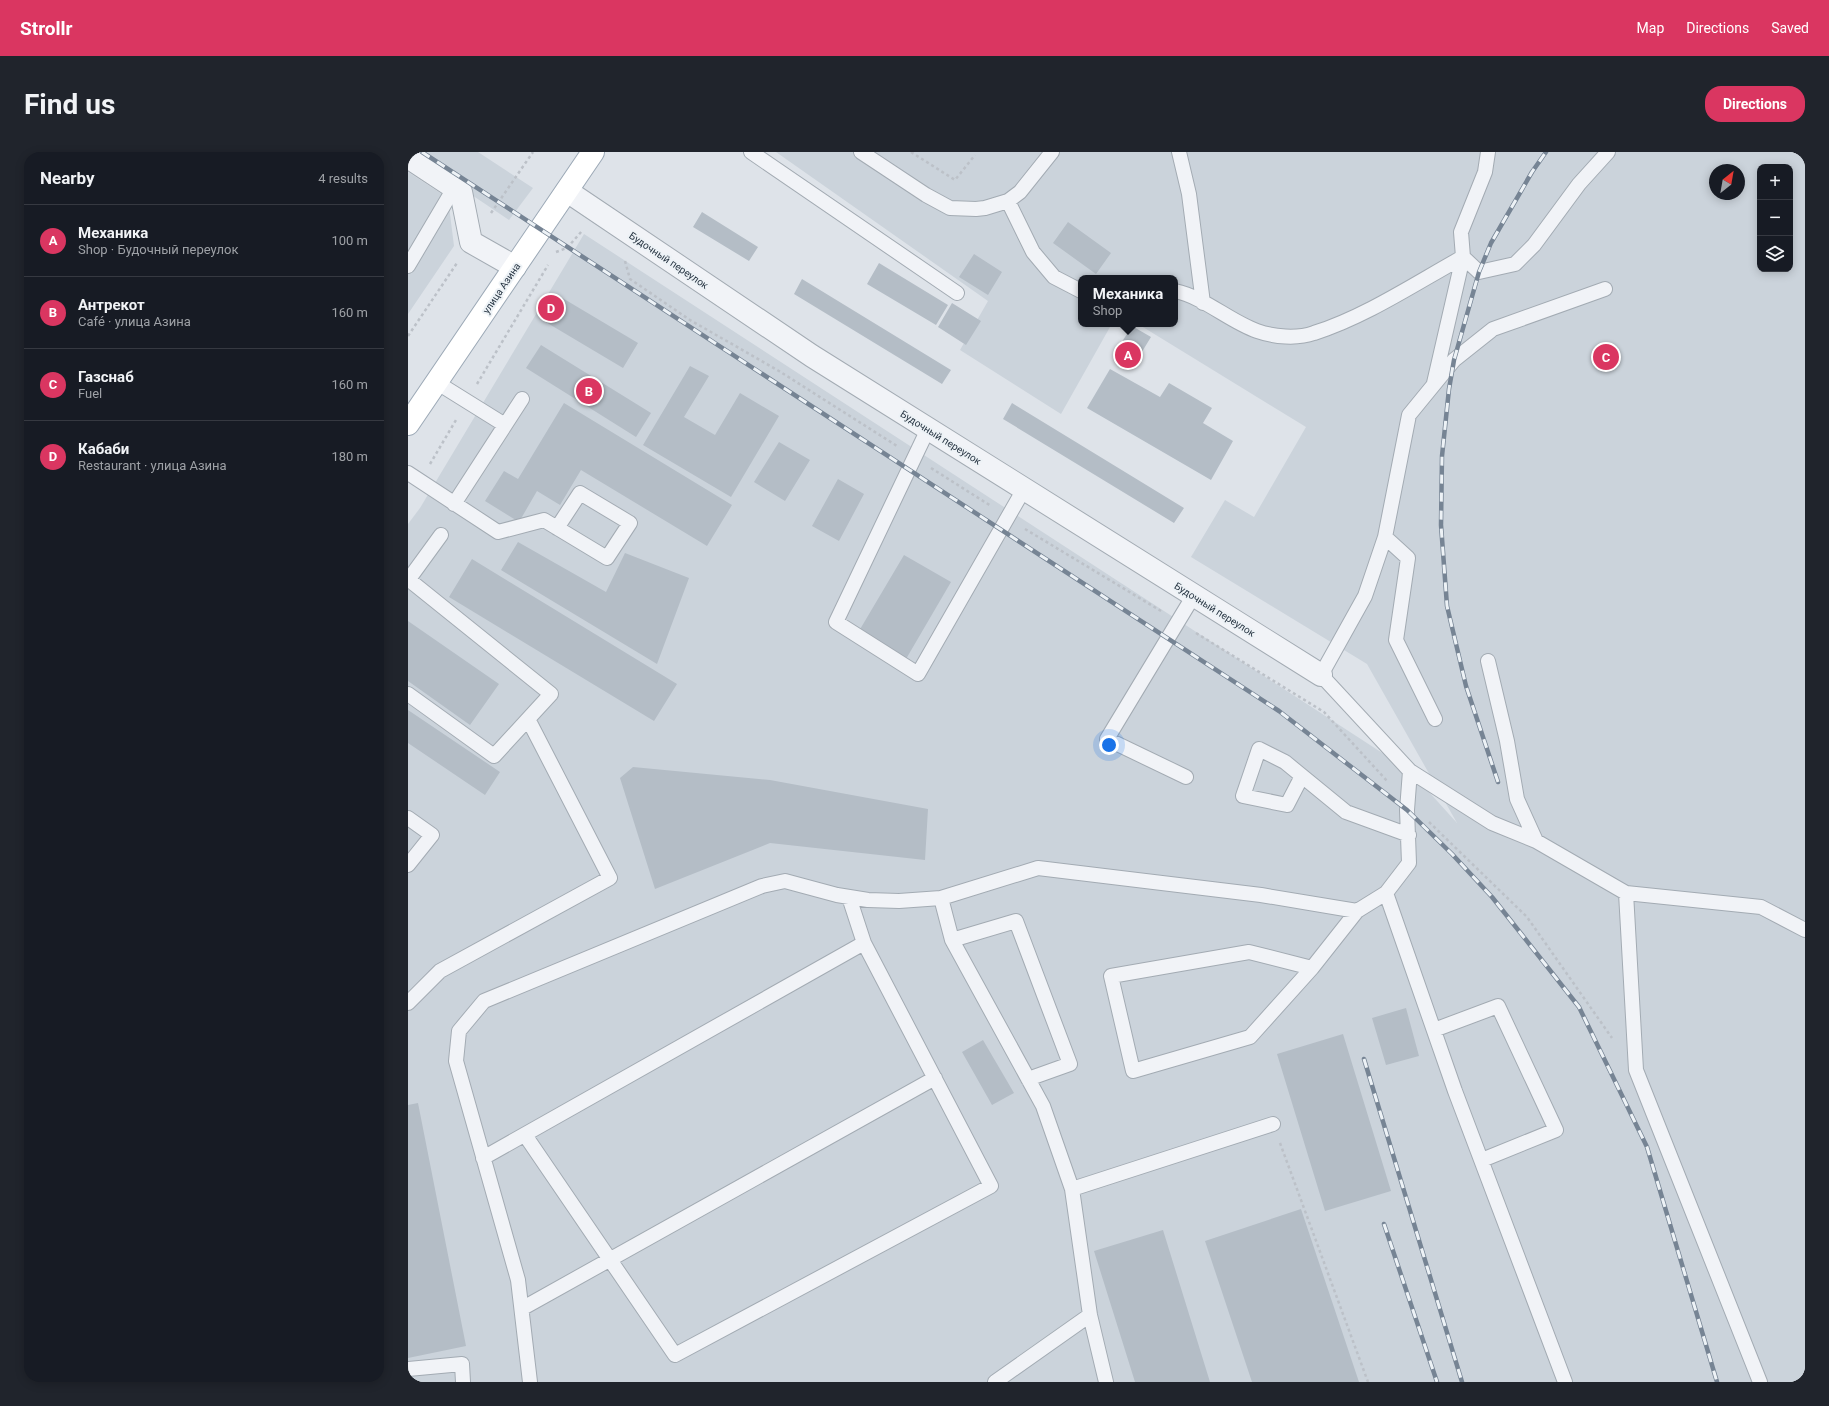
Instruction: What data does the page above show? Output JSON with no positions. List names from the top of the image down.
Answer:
{
  "streets": {
    "main road": ["улица Азина"],
    "street": ["Будочный переулок"]
  },
  "crossings": [
    ["Будочный переулок", "улица Азина"]
  ],
  "north": "top right",
  "page": {
    "header": "Strollr",
    "nav": ["Map", "Directions", "Saved"],
    "buttons": "Directions",
    "title": "Find us",
    "heading": ["Nearby", "4 results"],
    "map_buttons": ["+", "−"],
    "list": [
      {
        "mark": "A",
        "name": "Механика",
        "note": "Shop · Будочный переулок",
        "value": "100 m"
      },
      {
        "mark": "B",
        "name": "Антрекот",
        "note": "Café · улица Азина",
        "value": "160 m"
      },
      {
        "mark": "C",
        "name": "Газснаб",
        "note": "Fuel",
        "value": "160 m"
      },
      {
        "mark": "D",
        "name": "Кабаби",
        "note": "Restaurant · улица Азина",
        "value": "180 m"
      }
    ],
    "popup": ["Механика", "Shop"],
    "pins": [
      "D",
      "A",
      "C",
      "B"
    ]
  }
}
